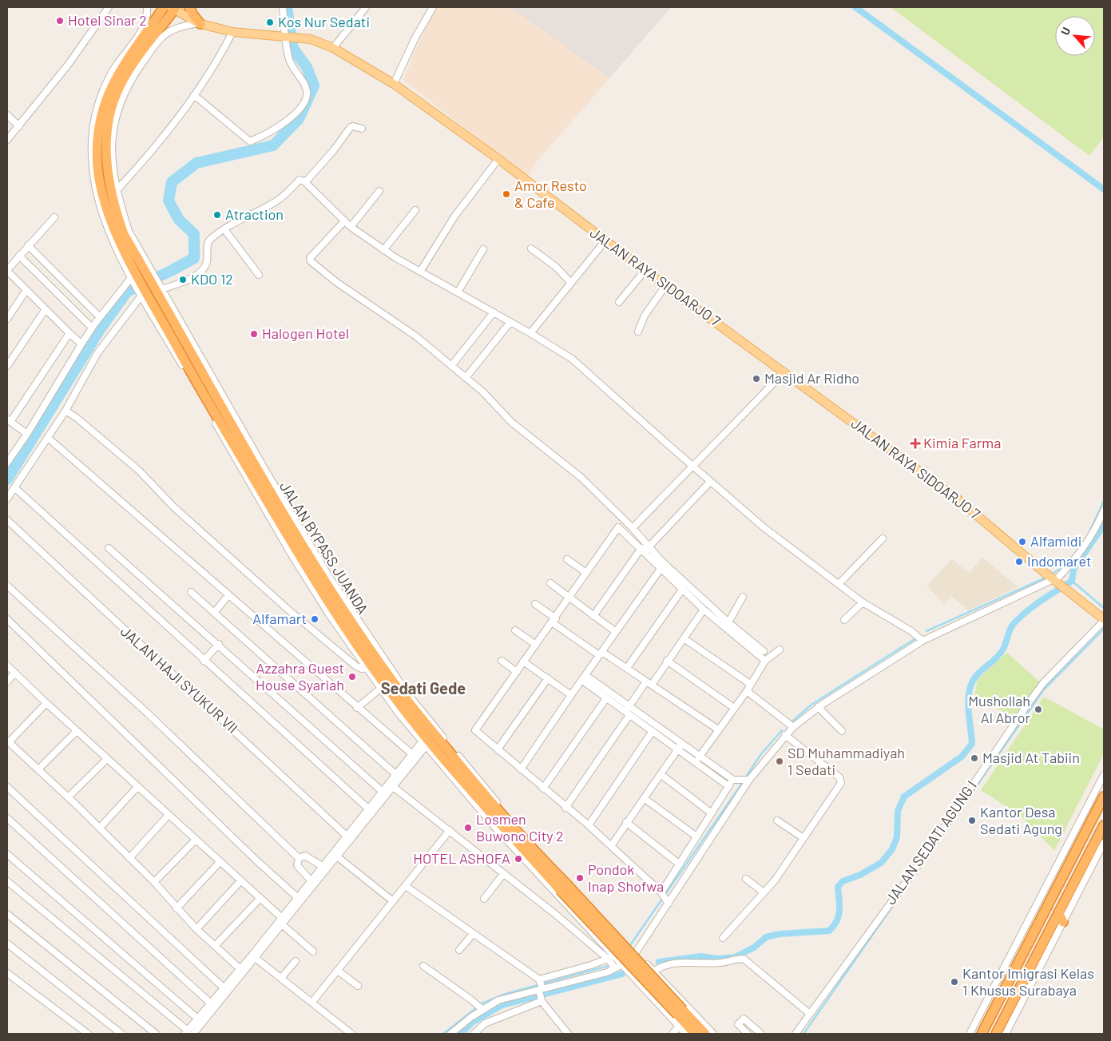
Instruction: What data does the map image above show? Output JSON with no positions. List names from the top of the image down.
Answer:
{
  "streets": {
    "highway": ["JALAN BYPASS JUANDA"],
    "main road": ["JALAN RAYA SIDOARJO 7"],
    "street": ["JALAN HAJI SYUKUR VII", "JALAN SEDATI AGUNG I"]
  },
  "crossings": [
    ["JALAN RAYA SIDOARJO 7", "JALAN BYPASS JUANDA"],
    ["JALAN RAYA SIDOARJO 7", "JALAN SEDATI AGUNG I"]
  ],
  "districts": ["Sedati Gede"],
  "places": {
    "other": [
      "Hotel Sinar 2",
      "Kos Nur Sedati",
      "Amor Resto & Cafe",
      "Atraction",
      "KDO 12",
      "Halogen Hotel",
      "Masjid Ar Ridho",
      "Alfamidi",
      "Indomaret",
      "Alfamart",
      "Azzahra Guest House Syariah",
      "Mushollah Al Abror",
      "Masjid At Tabiin",
      "SD Muhammadiyah 1 Sedati",
      "Kantor Desa Sedati Agung",
      "Losmen Buwono City 2",
      "HOTEL ASHOFA",
      "Pondok Inap Shofwa",
      "Kantor Imigrasi Kelas 1 Khusus Surabaya"
    ],
    "health": ["Kimia Farma"]
  },
  "north": "top left"
}
